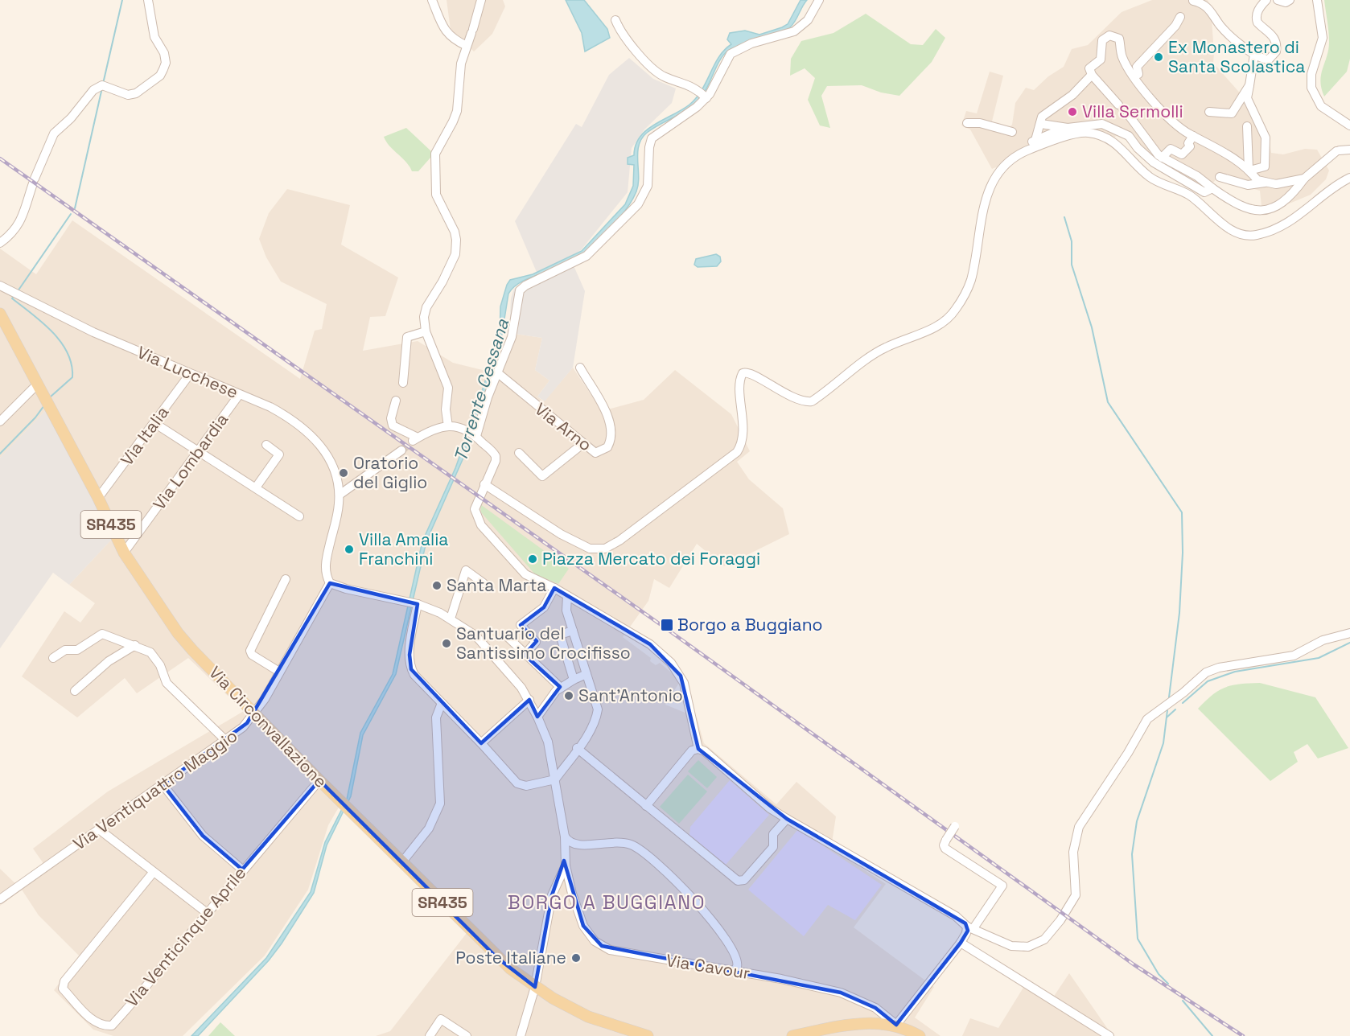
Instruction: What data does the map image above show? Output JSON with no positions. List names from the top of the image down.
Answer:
{
  "streets": {
    "main road": ["SR435", "Via Circonvallazione"],
    "street": [
      "Via Lucchese",
      "Via Arno",
      "Via Italia",
      "Via Lombardia",
      "Via Ventiquattro Maggio",
      "Via Venticinque Aprile",
      "Via Cavour"
    ]
  },
  "crossings": [
    ["Via Lucchese", "Via Italia"],
    ["Via Lucchese", "Via Lombardia"],
    ["Via Italia", "Via Circonvallazione"],
    ["Via Lombardia", "Via Circonvallazione"],
    ["Via Circonvallazione", "Via Ventiquattro Maggio"],
    ["Via Circonvallazione", "Via Venticinque Aprile"]
  ],
  "districts": ["BORGO A BUGGIANO"],
  "water": ["Torrente Cessana"],
  "places": {
    "other": [
      "Ex Monastero di Santa Scolastica",
      "Villa Sermolli",
      "Oratorio del Giglio",
      "Villa Amalia Franchini",
      "Piazza Mercato dei Foraggi",
      "Santa Marta",
      "Santuario del Santissimo Crocifisso",
      "Sant'Antonio",
      "Poste Italiane"
    ],
    "transit": ["Borgo a Buggiano"]
  }
}
